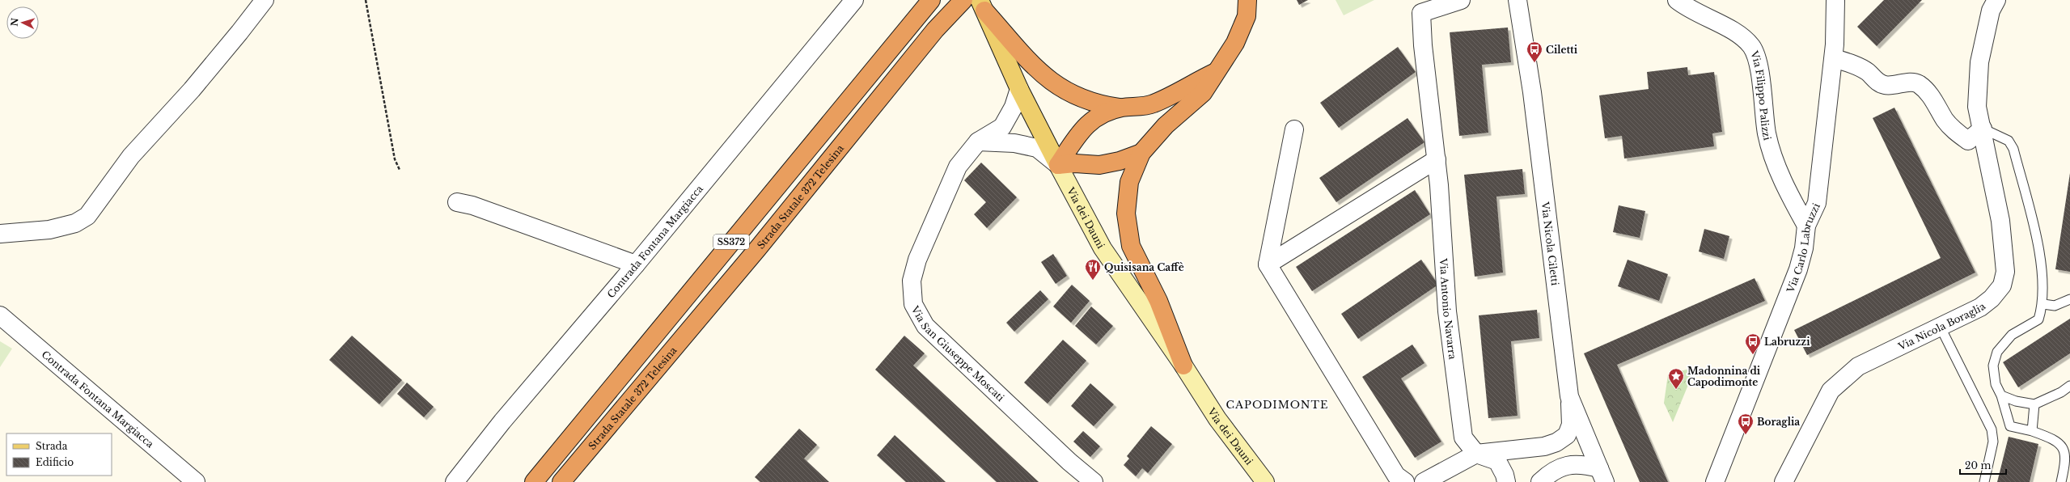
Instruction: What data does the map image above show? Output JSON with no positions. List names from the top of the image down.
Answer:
{
  "streets": {
    "highway": ["Strada Statale 372 Telesina", "SS372"],
    "main road": ["Via dei Dauni"],
    "street": [
      "Via Filippo Palizzi",
      "Contrada Fontana Margiacca",
      "Via Nicola Ciletti",
      "Via Carlo Labruzzi",
      "Via Antonio Navarra",
      "Via Nicola Boraglia",
      "Via San Giuseppe Moscati"
    ]
  },
  "crossings": [
    ["Via Filippo Palizzi", "Via Carlo Labruzzi"],
    ["Via dei Dauni", "Via San Giuseppe Moscati"]
  ],
  "districts": ["CAPODIMONTE"],
  "places": {
    "bus stop": ["Ciletti", "Labruzzi", "Boraglia"],
    "restaurant": ["Quisisana Caffè"],
    "place": ["Madonnina di Capodimonte"]
  },
  "legend": ["Strada", "Edificio"],
  "scale_bar": "20 m",
  "north": "left"
}
